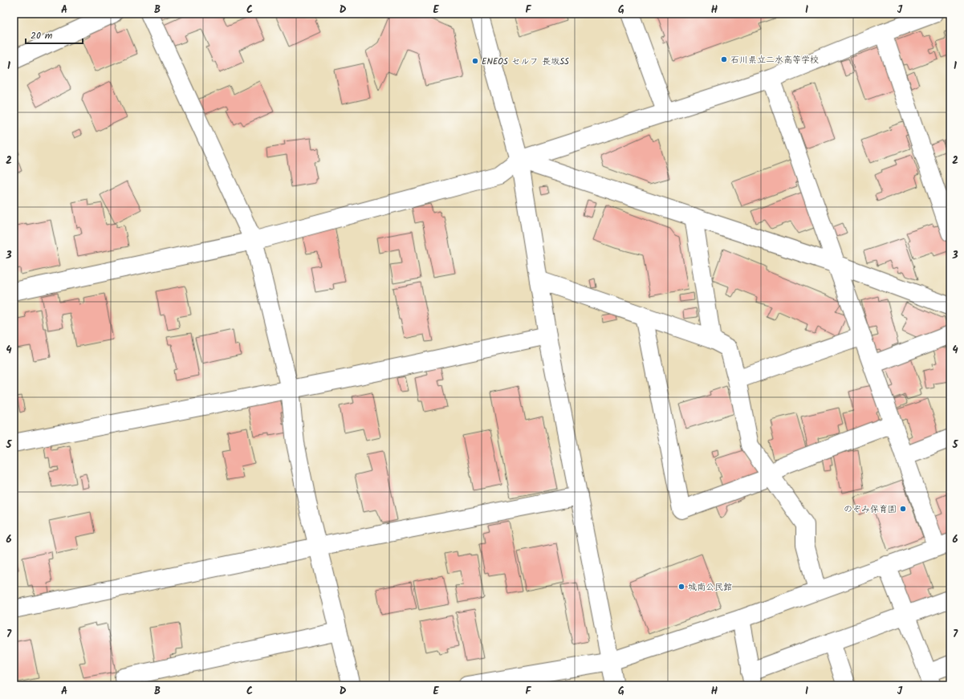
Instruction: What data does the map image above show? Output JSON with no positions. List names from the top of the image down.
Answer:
{
  "places": [
    "石川県立二水高等学校",
    "ENEOS セルフ 長坂SS",
    "のぞみ保育園",
    "城南公民館"
  ],
  "scale_bar": "20 m",
  "grid": {
    "columns": [
      "A",
      "B",
      "C",
      "D",
      "E",
      "F",
      "G",
      "H",
      "I",
      "J"
    ],
    "rows": [
      "1",
      "2",
      "3",
      "4",
      "5",
      "6",
      "7"
    ]
  }
}
